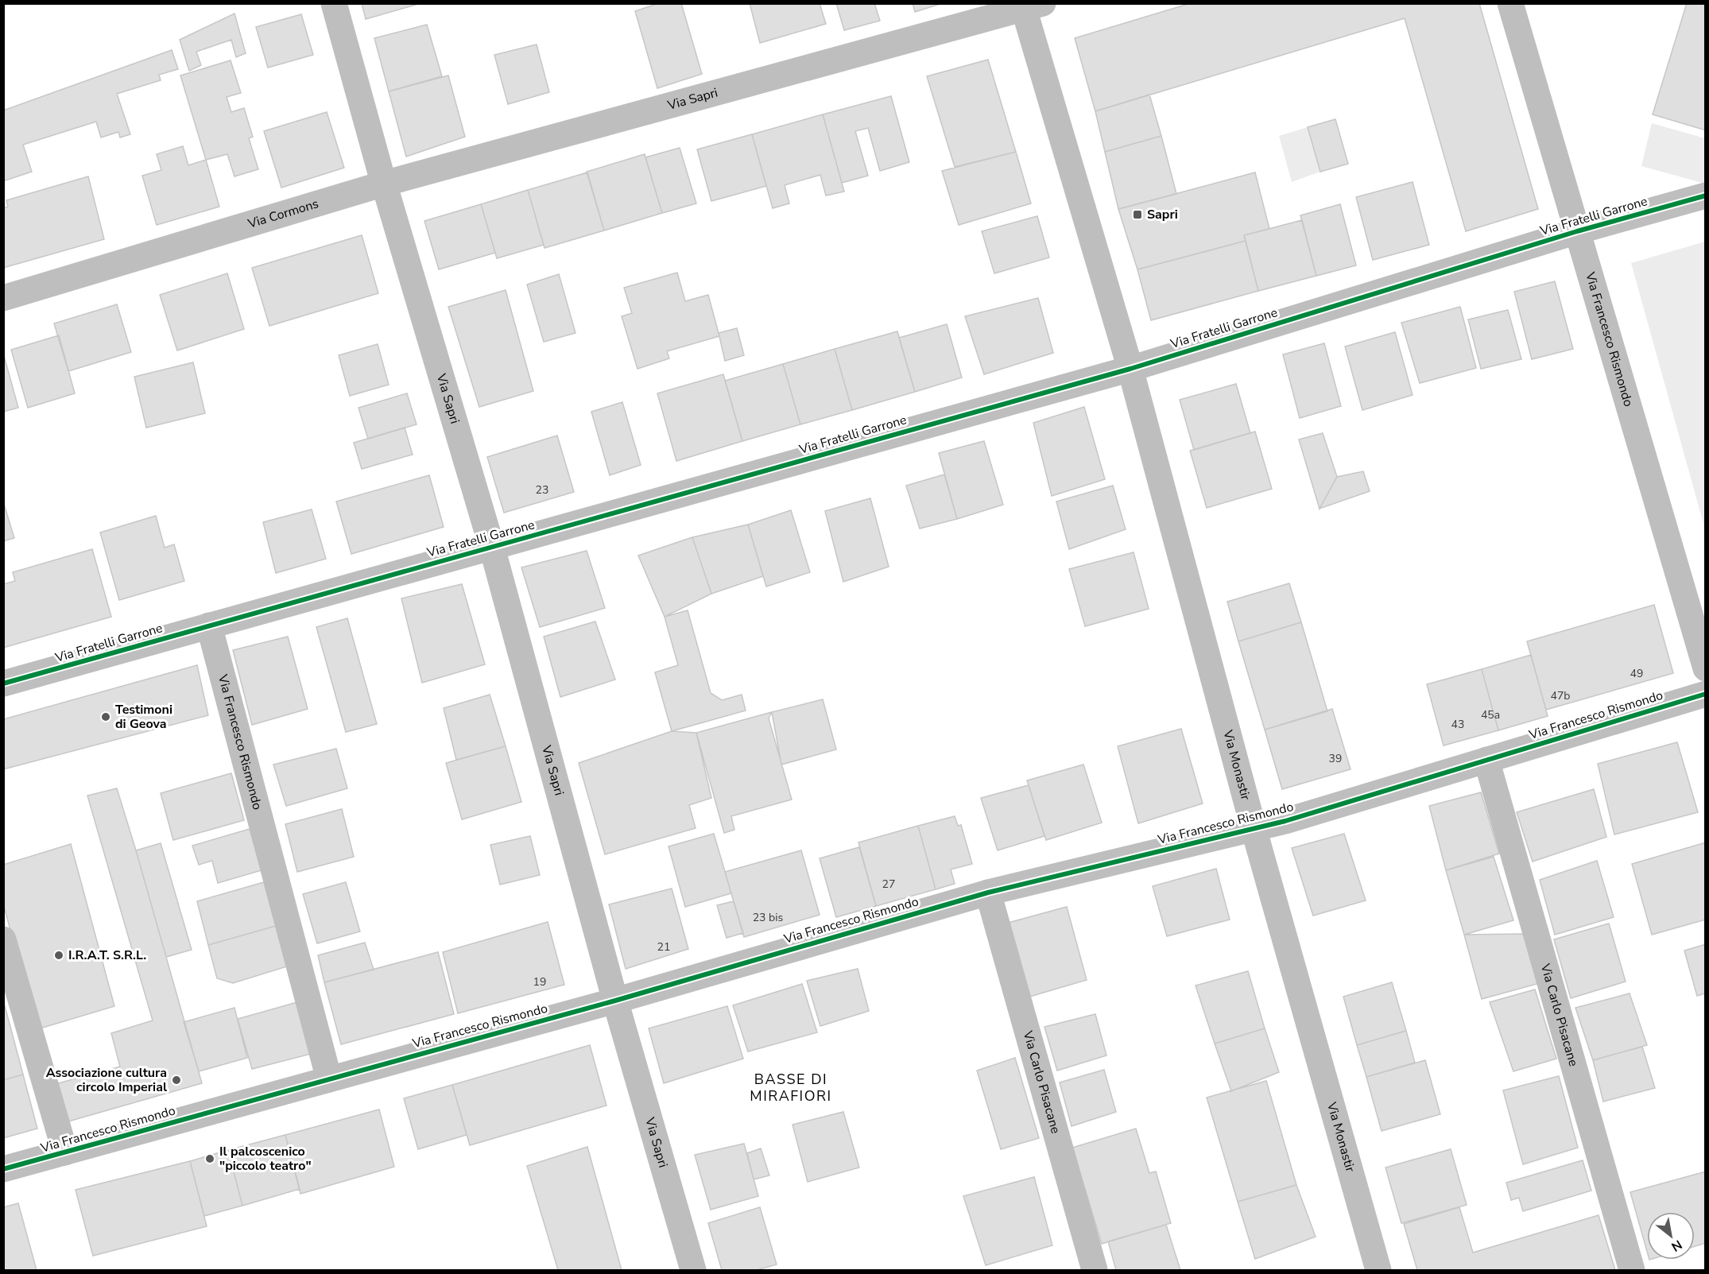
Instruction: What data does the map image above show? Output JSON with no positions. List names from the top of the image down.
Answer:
{
  "streets": {
    "street": [
      "Via Sapri",
      "Via Cormons",
      "Via Fratelli Garrone",
      "Via Francesco Rismondo",
      "Via Monastir",
      "Via Carlo Pisacane"
    ]
  },
  "crossings": [
    ["Via Sapri", "Via Cormons"],
    ["Via Sapri", "Via Fratelli Garrone"],
    ["Via Sapri", "Via Francesco Rismondo"],
    ["Via Fratelli Garrone", "Via Francesco Rismondo"],
    ["Via Fratelli Garrone", "Via Monastir"],
    ["Via Francesco Rismondo", "Via Monastir"],
    ["Via Francesco Rismondo", "Via Carlo Pisacane"]
  ],
  "districts": ["BASSE DI MIRAFIORI"],
  "places": {
    "transit": ["Sapri"],
    "other": [
      "Testimoni di Geova",
      "I.R.A.T. S.R.L.",
      "Associazione cultura circolo Imperial",
      "Il palcoscenico \"piccolo teatro\""
    ]
  },
  "house_numbers": [
    "23",
    "49",
    "47b",
    "45a",
    "43",
    "39",
    "27",
    "23 bis",
    "21",
    "19"
  ],
  "north": "bottom right"
}
